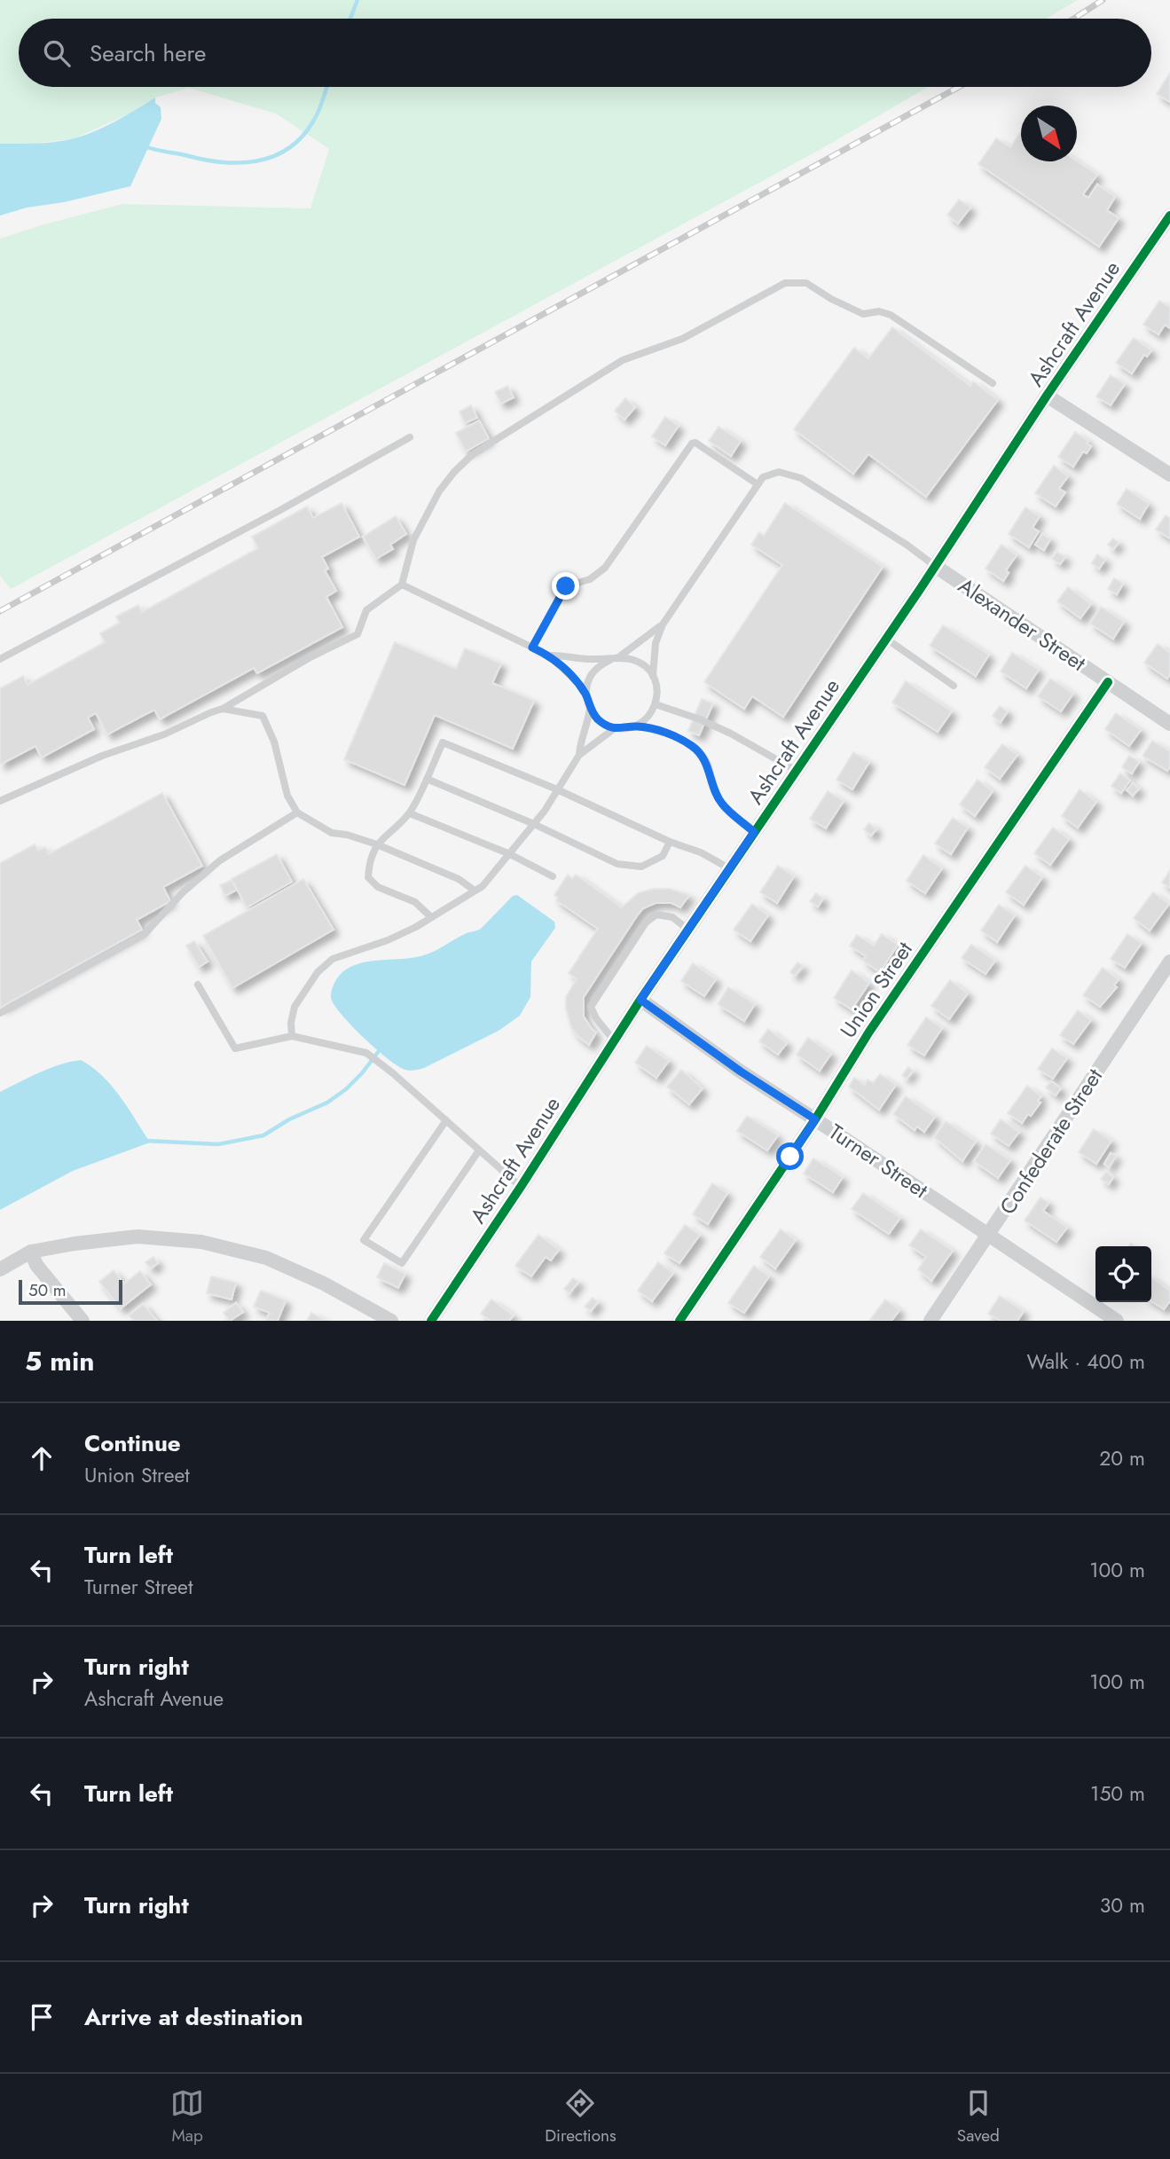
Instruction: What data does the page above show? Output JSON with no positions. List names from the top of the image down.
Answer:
{
  "streets": {
    "street": [
      "Ashcraft Avenue",
      "Alexander Street",
      "Union Street",
      "Confederate Street",
      "Turner Street"
    ]
  },
  "crossings": [
    ["Ashcraft Avenue", "Alexander Street"],
    ["Ashcraft Avenue", "Turner Street"],
    ["Alexander Street", "Union Street"],
    ["Union Street", "Turner Street"],
    ["Confederate Street", "Turner Street"]
  ],
  "scale_bar": "50 m",
  "north": "bottom right",
  "page": {
    "search": "Search here",
    "scale": "50 m",
    "heading": ["5 min", "Walk · 400 m"],
    "list": [
      ["Continue", "Union Street", "20 m"],
      ["Turn left", "Turner Street", "100 m"],
      ["Turn right", "Ashcraft Avenue", "100 m"],
      ["Turn left", "150 m"],
      ["Turn right", "30 m"],
      "Arrive at destination"
    ],
    "nav": ["Map", "Directions", "Saved"]
  }
}
